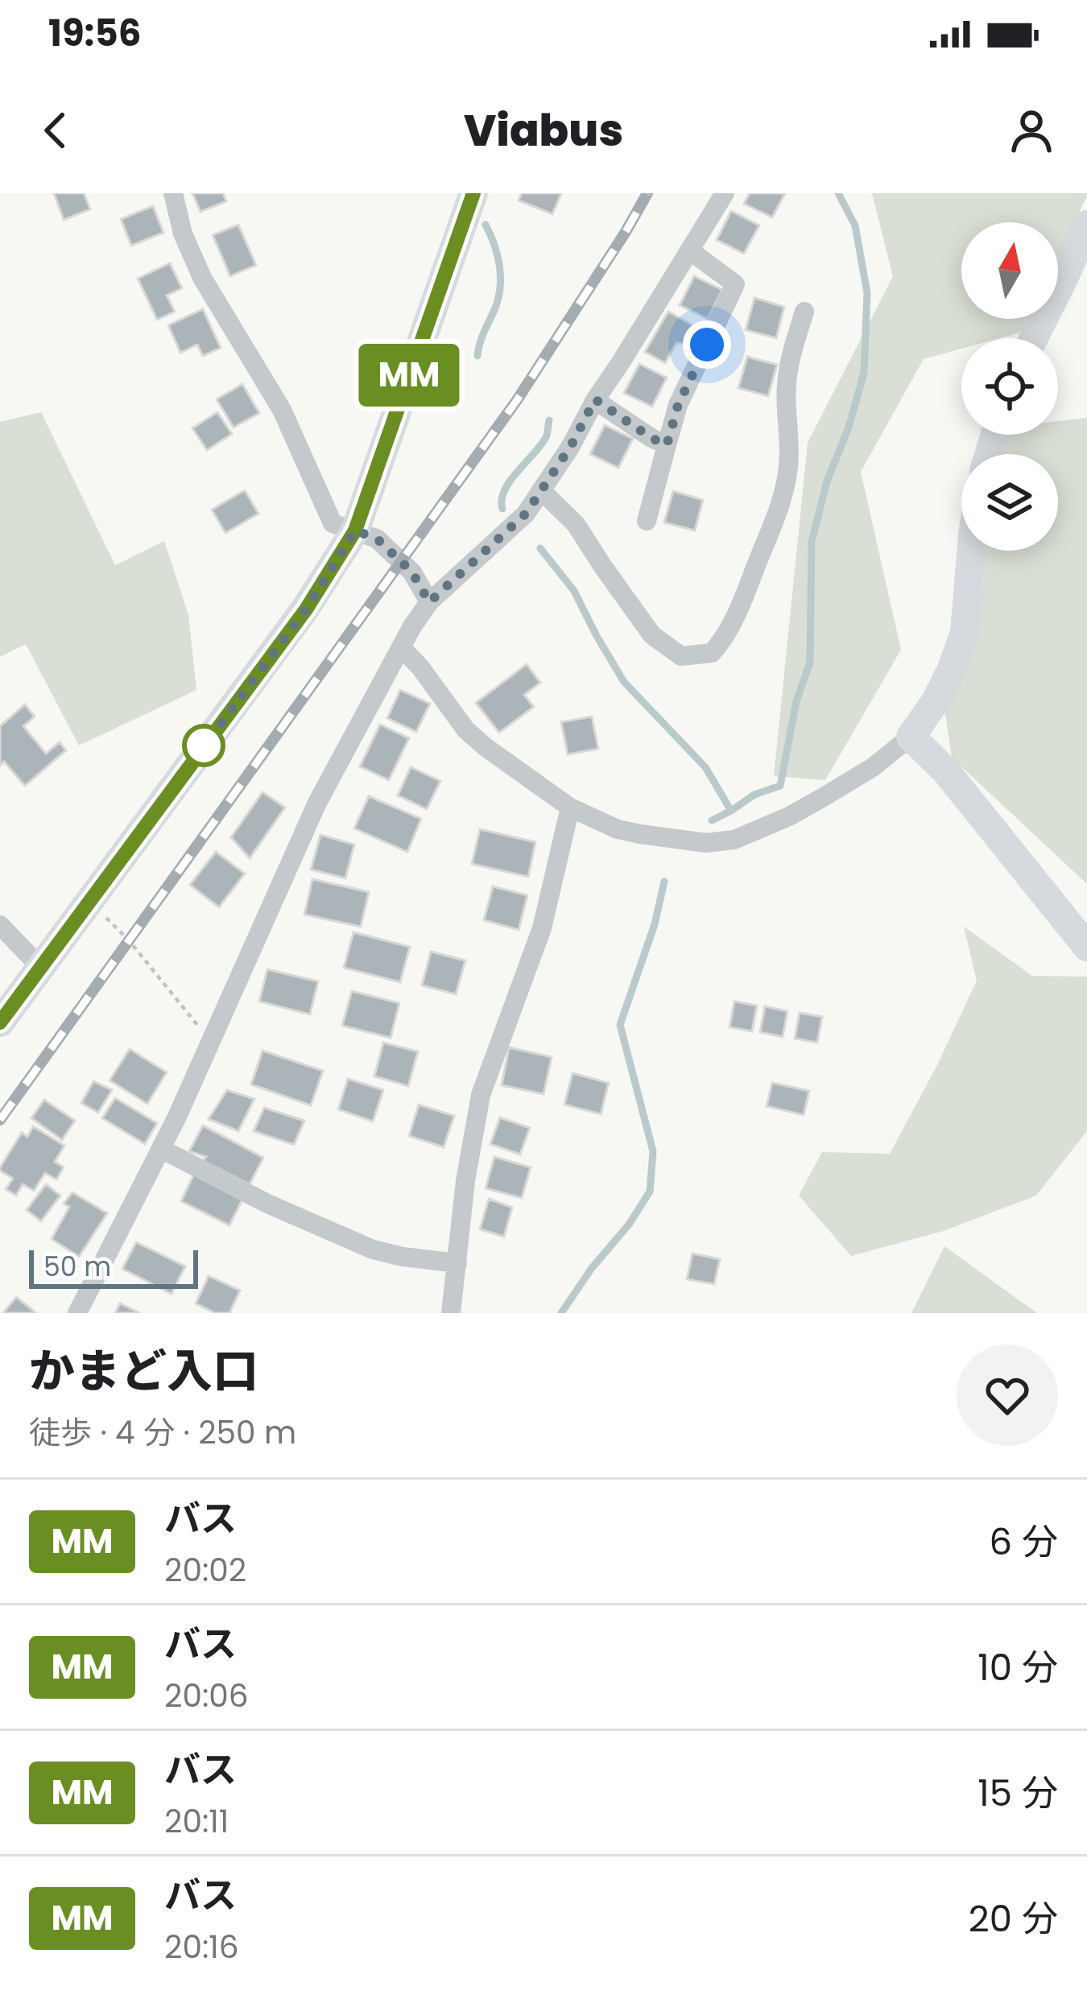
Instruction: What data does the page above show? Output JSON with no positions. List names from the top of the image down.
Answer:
{
  "lines": ["bus line MM"],
  "scale_bar": "50 m",
  "north": "top",
  "page": {
    "status": "19:56",
    "header": "Viabus",
    "on_map": "MM",
    "scale": "50 m",
    "heading": ["かまど入口", "徒歩 · 4 分 · 250 m"],
    "list": [
      {
        "mark": "MM",
        "name": "バス",
        "note": "20:02",
        "value": "6 分"
      },
      {
        "mark": "MM",
        "name": "バス",
        "note": "20:06",
        "value": "10 分"
      },
      {
        "mark": "MM",
        "name": "バス",
        "note": "20:11",
        "value": "15 分"
      },
      {
        "mark": "MM",
        "name": "バス",
        "note": "20:16",
        "value": "20 分"
      }
    ]
  }
}
